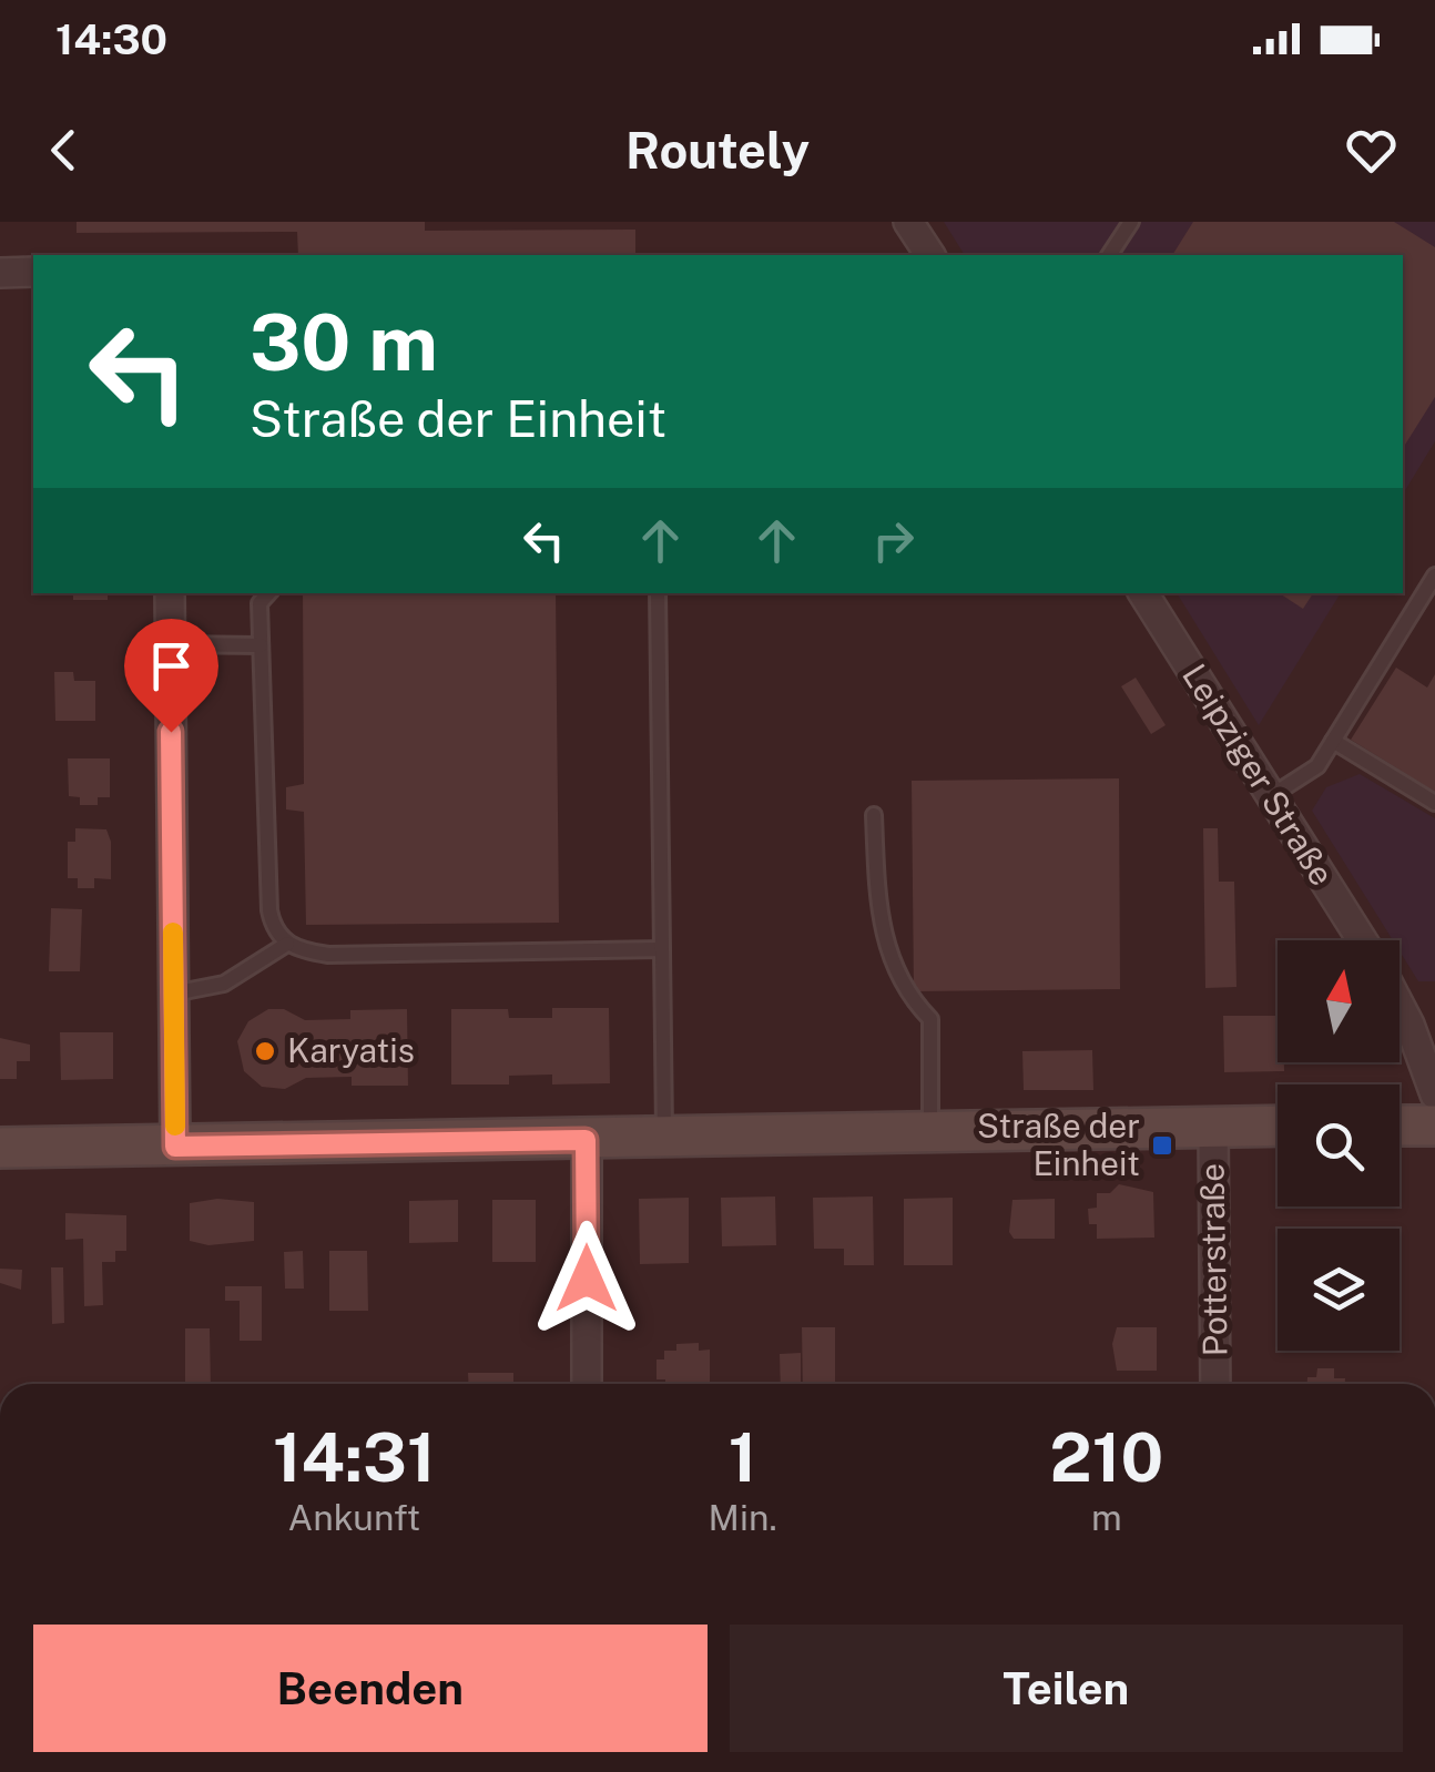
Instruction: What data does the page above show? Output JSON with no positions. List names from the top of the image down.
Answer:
{
  "streets": {
    "street": ["Leipziger Straße", "Potterstraße"]
  },
  "places": {
    "other": ["Karyatis"],
    "transit": ["Straße der Einheit"]
  },
  "north": "top",
  "page": {
    "status": "14:30",
    "header": "Routely",
    "turn": ["30 m", "Straße der Einheit"],
    "eta": [
      "14:31",
      "Ankunft",
      "1",
      "Min.",
      "210",
      "m"
    ],
    "buttons": ["Beenden", "Teilen"]
  }
}
